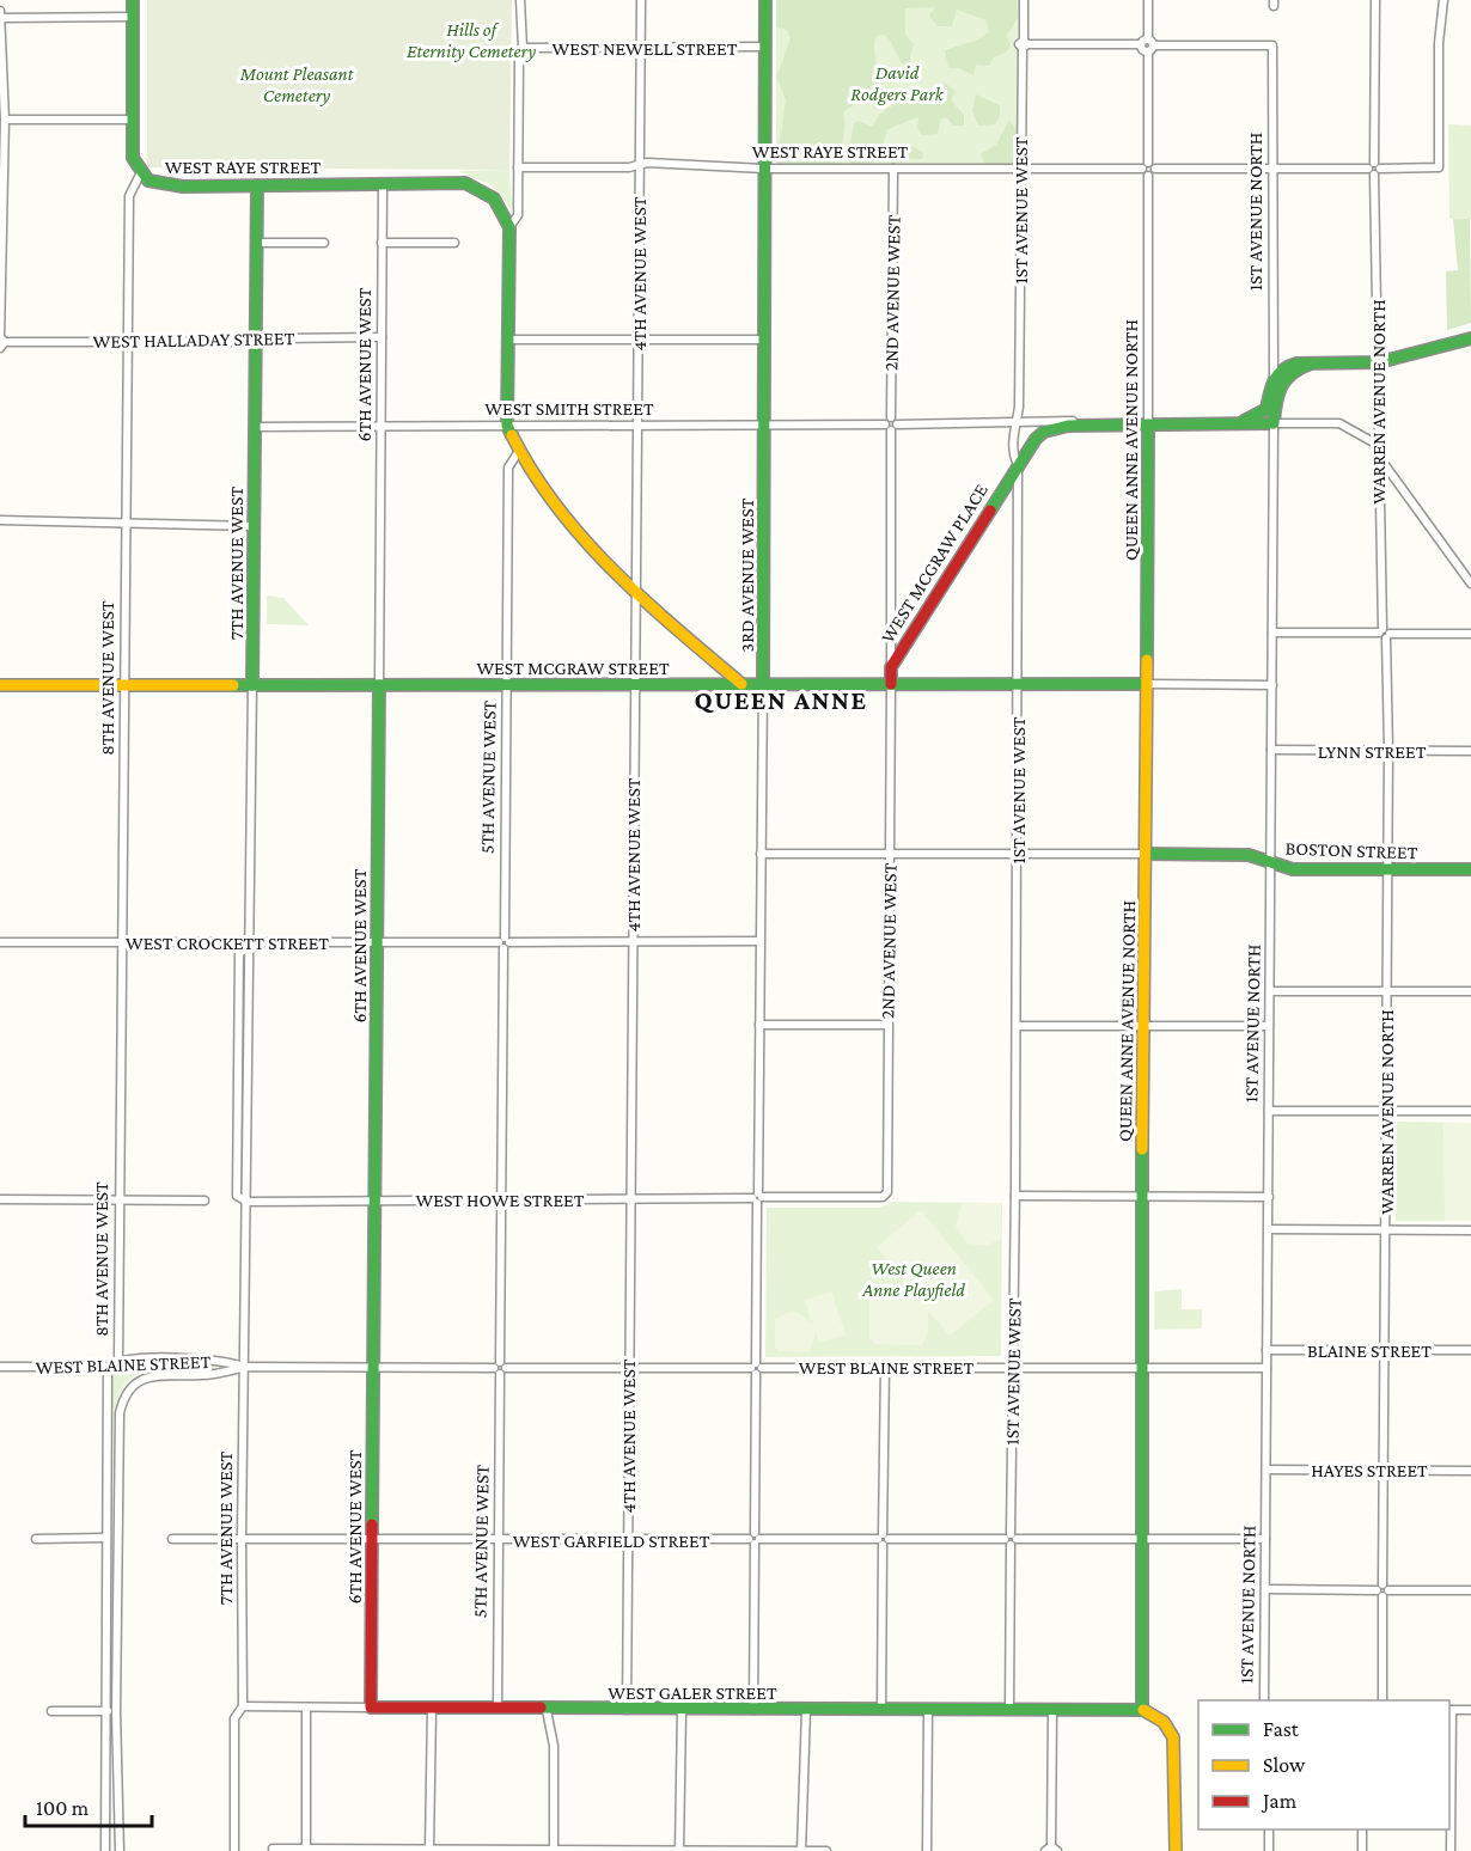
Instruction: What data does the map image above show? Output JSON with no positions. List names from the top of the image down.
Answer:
{
  "streets": {
    "street": [
      "WEST NEWELL STREET",
      "WEST RAYE STREET",
      "1ST AVENUE WEST",
      "1ST AVENUE NORTH",
      "4TH AVENUE WEST",
      "2ND AVENUE WEST",
      "WEST HALLADAY STREET",
      "6TH AVENUE WEST",
      "WARREN AVENUE NORTH",
      "WEST SMITH STREET",
      "QUEEN ANNE AVENUE NORTH",
      "7TH AVENUE WEST",
      "WEST MCGRAW PLACE",
      "3RD AVENUE WEST",
      "WEST MCGRAW STREET",
      "8TH AVENUE WEST",
      "LYNN STREET",
      "5TH AVENUE WEST",
      "BOSTON STREET",
      "WEST CROCKETT STREET",
      "WEST HOWE STREET",
      "BLAINE STREET",
      "WEST BLAINE STREET",
      "HAYES STREET",
      "WEST GARFIELD STREET",
      "WEST GALER STREET"
    ]
  },
  "crossings": [
    ["WEST NEWELL STREET", "4TH AVENUE WEST"],
    ["WEST NEWELL STREET", "3RD AVENUE WEST"],
    ["WEST RAYE STREET", "1ST AVENUE WEST"],
    ["WEST RAYE STREET", "4TH AVENUE WEST"],
    ["WEST RAYE STREET", "2ND AVENUE WEST"],
    ["WEST RAYE STREET", "6TH AVENUE WEST"],
    ["WEST RAYE STREET", "7TH AVENUE WEST"],
    ["WEST RAYE STREET", "3RD AVENUE WEST"],
    ["WEST RAYE STREET", "8TH AVENUE WEST"],
    ["1ST AVENUE WEST", "WEST SMITH STREET"],
    ["1ST AVENUE WEST", "WEST MCGRAW PLACE"],
    ["1ST AVENUE WEST", "WEST MCGRAW STREET"],
    ["1ST AVENUE WEST", "WEST BLAINE STREET"],
    ["1ST AVENUE WEST", "WEST GARFIELD STREET"],
    ["1ST AVENUE WEST", "WEST GALER STREET"],
    ["1ST AVENUE NORTH", "WEST SMITH STREET"],
    ["1ST AVENUE NORTH", "LYNN STREET"],
    ["1ST AVENUE NORTH", "BOSTON STREET"],
    ["1ST AVENUE NORTH", "BLAINE STREET"],
    ["1ST AVENUE NORTH", "HAYES STREET"],
    ["1ST AVENUE NORTH", "WEST GARFIELD STREET"],
    ["4TH AVENUE WEST", "WEST SMITH STREET"],
    ["4TH AVENUE WEST", "WEST MCGRAW STREET"],
    ["4TH AVENUE WEST", "WEST CROCKETT STREET"],
    ["4TH AVENUE WEST", "WEST HOWE STREET"],
    ["4TH AVENUE WEST", "WEST BLAINE STREET"],
    ["4TH AVENUE WEST", "WEST GARFIELD STREET"],
    ["4TH AVENUE WEST", "WEST GALER STREET"],
    ["2ND AVENUE WEST", "WEST SMITH STREET"],
    ["2ND AVENUE WEST", "WEST MCGRAW PLACE"],
    ["2ND AVENUE WEST", "WEST MCGRAW STREET"],
    ["2ND AVENUE WEST", "WEST HOWE STREET"],
    ["WEST HALLADAY STREET", "6TH AVENUE WEST"],
    ["WEST HALLADAY STREET", "7TH AVENUE WEST"],
    ["WEST HALLADAY STREET", "8TH AVENUE WEST"],
    ["6TH AVENUE WEST", "WEST SMITH STREET"],
    ["6TH AVENUE WEST", "WEST MCGRAW STREET"],
    ["6TH AVENUE WEST", "WEST CROCKETT STREET"],
    ["6TH AVENUE WEST", "WEST HOWE STREET"],
    ["6TH AVENUE WEST", "WEST BLAINE STREET"],
    ["6TH AVENUE WEST", "WEST GARFIELD STREET"],
    ["6TH AVENUE WEST", "WEST GALER STREET"],
    ["WARREN AVENUE NORTH", "LYNN STREET"],
    ["WARREN AVENUE NORTH", "BOSTON STREET"],
    ["WARREN AVENUE NORTH", "BLAINE STREET"],
    ["WARREN AVENUE NORTH", "HAYES STREET"],
    ["WEST SMITH STREET", "QUEEN ANNE AVENUE NORTH"],
    ["WEST SMITH STREET", "7TH AVENUE WEST"],
    ["WEST SMITH STREET", "WEST MCGRAW PLACE"],
    ["WEST SMITH STREET", "3RD AVENUE WEST"],
    ["QUEEN ANNE AVENUE NORTH", "WEST MCGRAW STREET"],
    ["QUEEN ANNE AVENUE NORTH", "BOSTON STREET"],
    ["QUEEN ANNE AVENUE NORTH", "WEST BLAINE STREET"],
    ["QUEEN ANNE AVENUE NORTH", "WEST GARFIELD STREET"],
    ["QUEEN ANNE AVENUE NORTH", "WEST GALER STREET"],
    ["7TH AVENUE WEST", "WEST MCGRAW STREET"],
    ["7TH AVENUE WEST", "WEST CROCKETT STREET"],
    ["7TH AVENUE WEST", "WEST HOWE STREET"],
    ["7TH AVENUE WEST", "WEST BLAINE STREET"],
    ["7TH AVENUE WEST", "WEST GARFIELD STREET"],
    ["7TH AVENUE WEST", "WEST GALER STREET"],
    ["WEST MCGRAW PLACE", "WEST MCGRAW STREET"],
    ["3RD AVENUE WEST", "WEST MCGRAW STREET"],
    ["3RD AVENUE WEST", "WEST CROCKETT STREET"],
    ["3RD AVENUE WEST", "WEST HOWE STREET"],
    ["3RD AVENUE WEST", "WEST BLAINE STREET"],
    ["3RD AVENUE WEST", "WEST GARFIELD STREET"],
    ["3RD AVENUE WEST", "WEST GALER STREET"],
    ["WEST MCGRAW STREET", "8TH AVENUE WEST"],
    ["WEST MCGRAW STREET", "5TH AVENUE WEST"],
    ["8TH AVENUE WEST", "WEST CROCKETT STREET"],
    ["8TH AVENUE WEST", "WEST BLAINE STREET"],
    ["5TH AVENUE WEST", "WEST CROCKETT STREET"],
    ["5TH AVENUE WEST", "WEST HOWE STREET"],
    ["5TH AVENUE WEST", "WEST BLAINE STREET"],
    ["5TH AVENUE WEST", "WEST GARFIELD STREET"],
    ["5TH AVENUE WEST", "WEST GALER STREET"]
  ],
  "districts": ["QUEEN ANNE"],
  "parks": [
    "Hills of Eternity Cemetery",
    "David Rodgers Park",
    "Mount Pleasant Cemetery",
    "West Queen Anne Playfield"
  ],
  "legend": ["Fast", "Slow", "Jam"],
  "scale_bar": "100 m"
}
